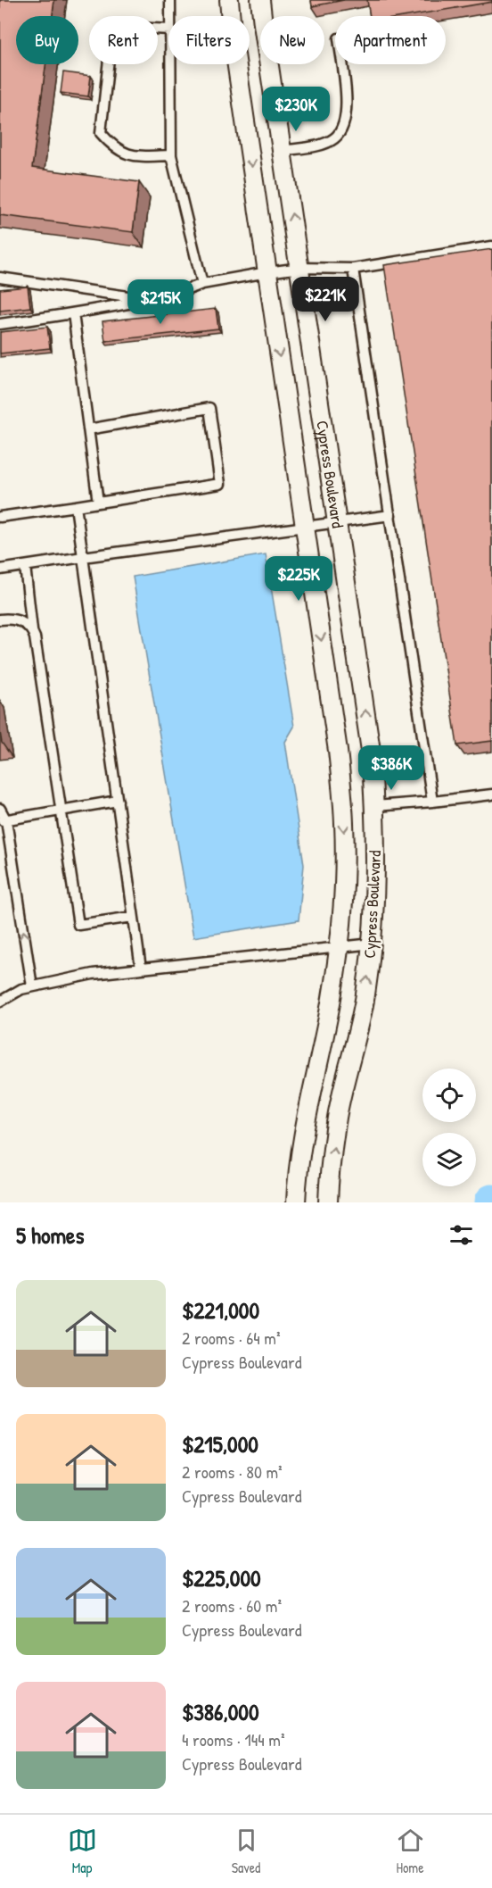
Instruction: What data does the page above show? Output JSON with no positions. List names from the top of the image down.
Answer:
{
  "streets": {
    "street": ["Cypress Boulevard"]
  },
  "page": {
    "chip": [
      "Buy",
      "Rent",
      "Filters",
      "New",
      "Apartment"
    ],
    "price": [
      "$230K",
      "$221K",
      "$215K",
      "$225K",
      "$386K"
    ],
    "heading": "5 homes",
    "list": [
      {
        "name": "$221,000",
        "note": "2 rooms · 64 m² · Cypress Boulevard"
      },
      {
        "name": "$215,000",
        "note": "2 rooms · 80 m² · Cypress Boulevard"
      },
      {
        "name": "$225,000",
        "note": "2 rooms · 60 m² · Cypress Boulevard"
      },
      {
        "name": "$386,000",
        "note": "4 rooms · 144 m² · Cypress Boulevard"
      }
    ],
    "tabs": ["Map", "Saved", "Home"]
  }
}
